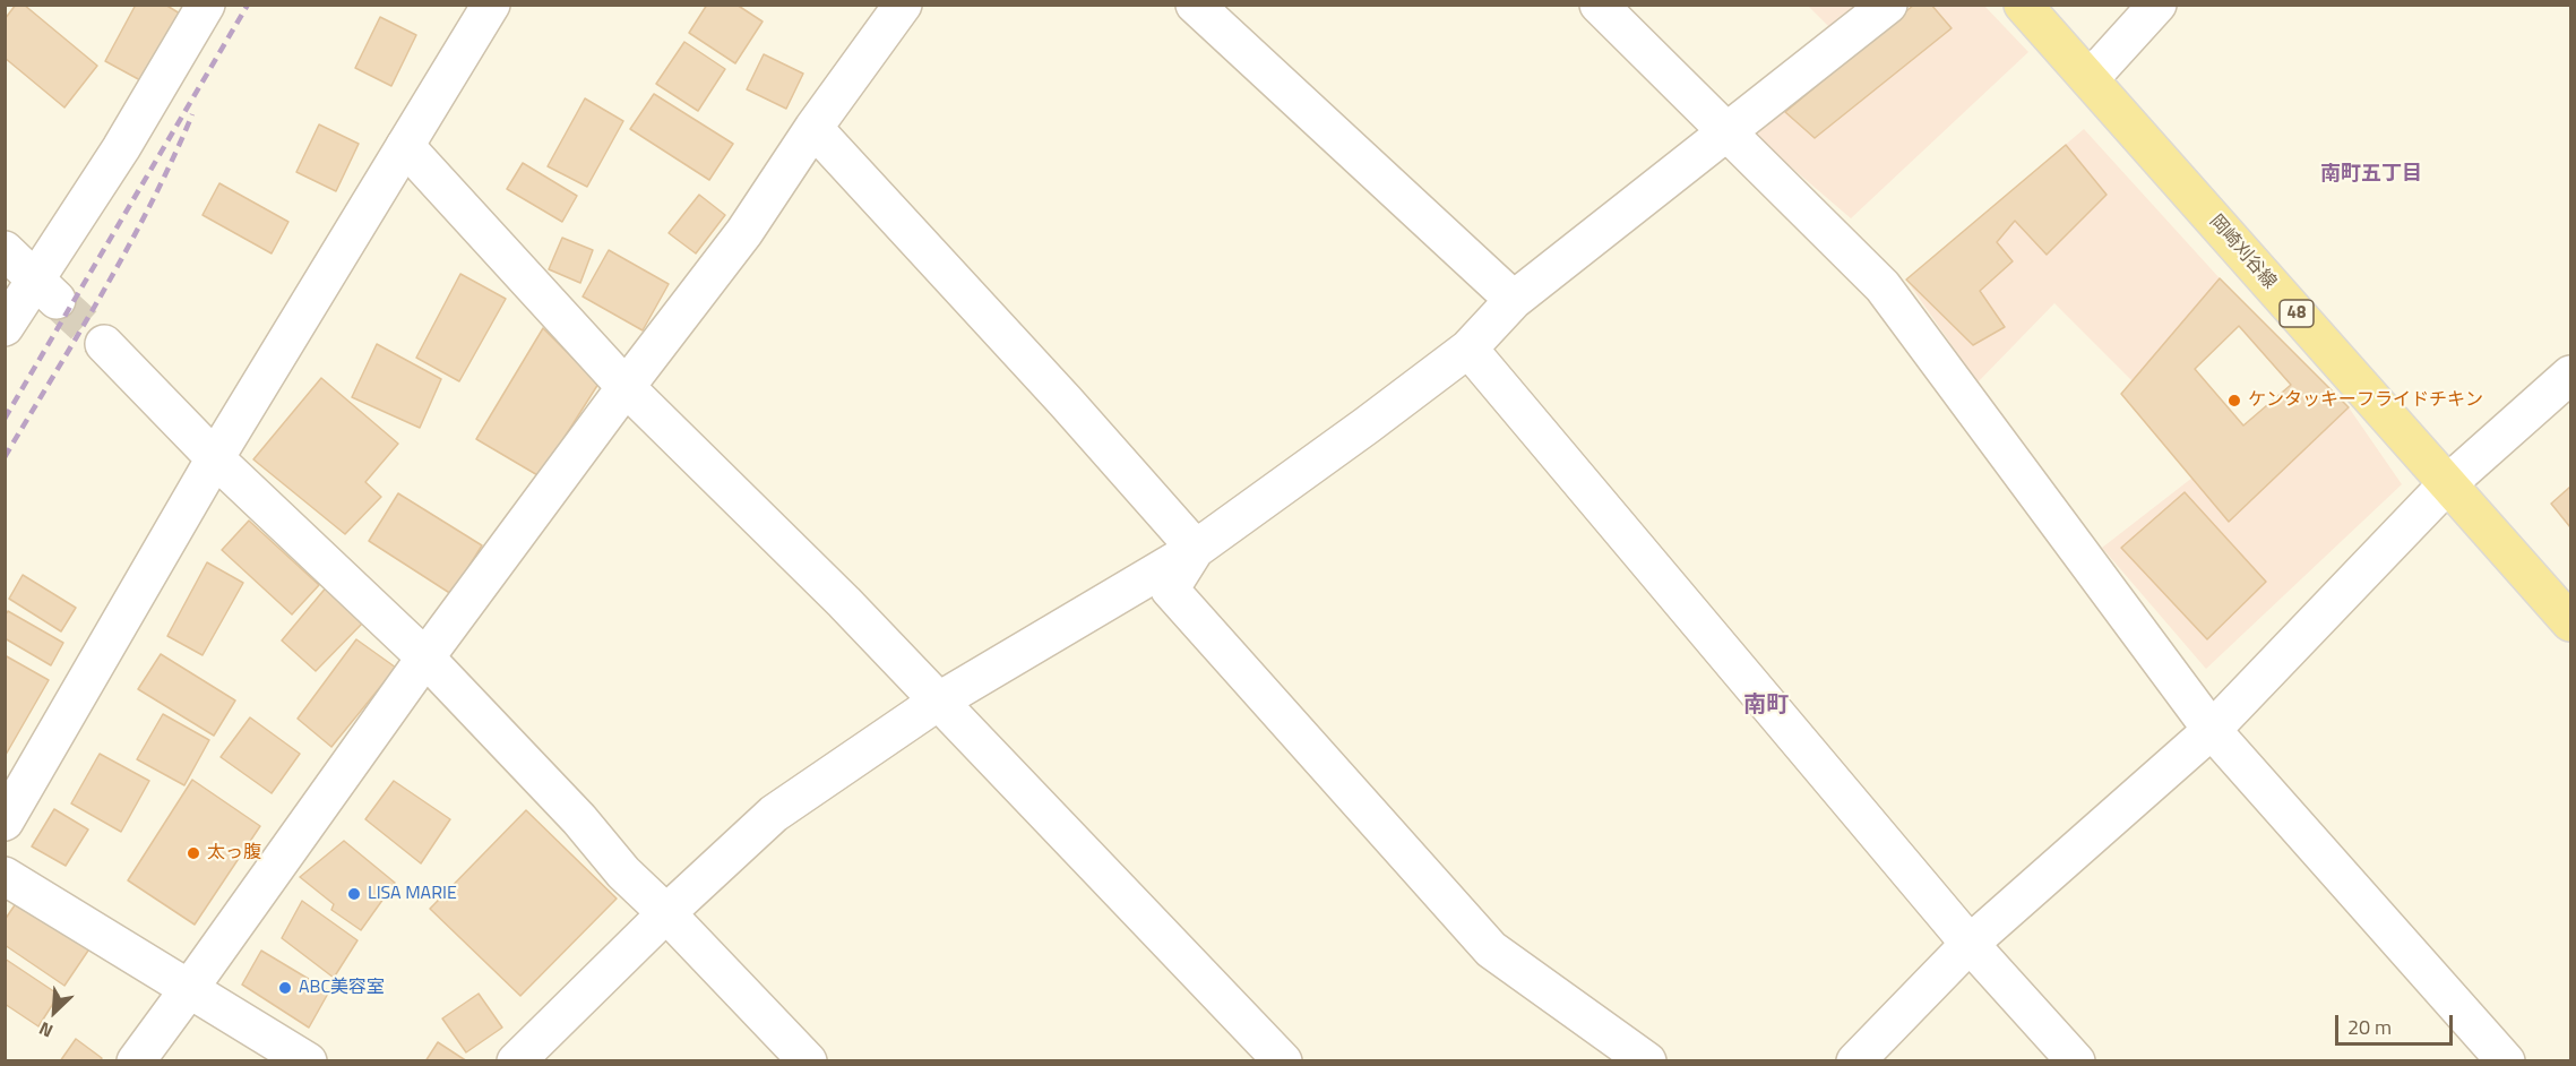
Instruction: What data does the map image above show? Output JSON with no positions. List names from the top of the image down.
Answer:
{
  "streets": {
    "main road": ["岡崎刈谷線", "48"]
  },
  "districts": ["南町五丁目", "南町"],
  "places": [
    "ケンタッキーフライドチキン",
    "太っ腹",
    "LISA MARIE",
    "ABC美容室"
  ],
  "scale_bar": "20 m",
  "north": "bottom left"
}
